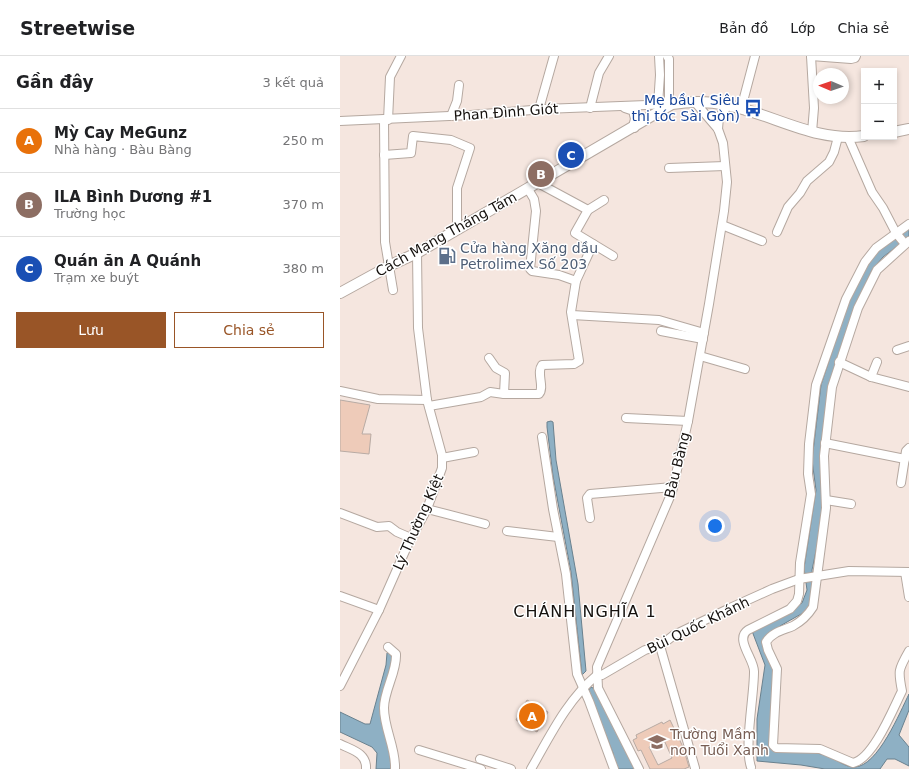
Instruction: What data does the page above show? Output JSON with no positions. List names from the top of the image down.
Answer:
{
  "streets": {
    "main road": ["Cách Mạng Tháng Tám"],
    "street": [
      "Phan Đình Giót",
      "Bàu Bàng",
      "Lý Thường Kiệt",
      "Bùi Quốc Khánh"
    ]
  },
  "crossings": [
    ["Phan Đình Giót", "Cách Mạng Tháng Tám"],
    ["Cách Mạng Tháng Tám", "Lý Thường Kiệt"],
    ["Bàu Bàng", "Bùi Quốc Khánh"]
  ],
  "districts": ["CHÁNH NGHĨA 1"],
  "places": {
    "bus stop": ["Mẹ bầu ( Siêu thị tóc Sài Gòn)"],
    "fuel station": ["Cửa hàng Xăng dầu Petrolimex Số 203"],
    "school or university": ["Trường Mầm non Tuổi Xanh"]
  },
  "north": "left",
  "page": {
    "header": "Streetwise",
    "nav": ["Bản đồ", "Lớp", "Chia sẻ"],
    "heading": ["Gần đây", "3 kết quả"],
    "map_buttons": ["+", "−"],
    "list": [
      {
        "mark": "A",
        "name": "Mỳ Cay MeGunz",
        "note": "Nhà hàng · Bàu Bàng",
        "value": "250 m"
      },
      {
        "mark": "B",
        "name": "ILA Bình Dương #1",
        "note": "Trường học",
        "value": "370 m"
      },
      {
        "mark": "C",
        "name": "Quán ăn A Quánh",
        "note": "Trạm xe buýt",
        "value": "380 m"
      }
    ],
    "pins": ["C", "B", "A"],
    "buttons": ["Lưu", "Chia sẻ"]
  }
}
